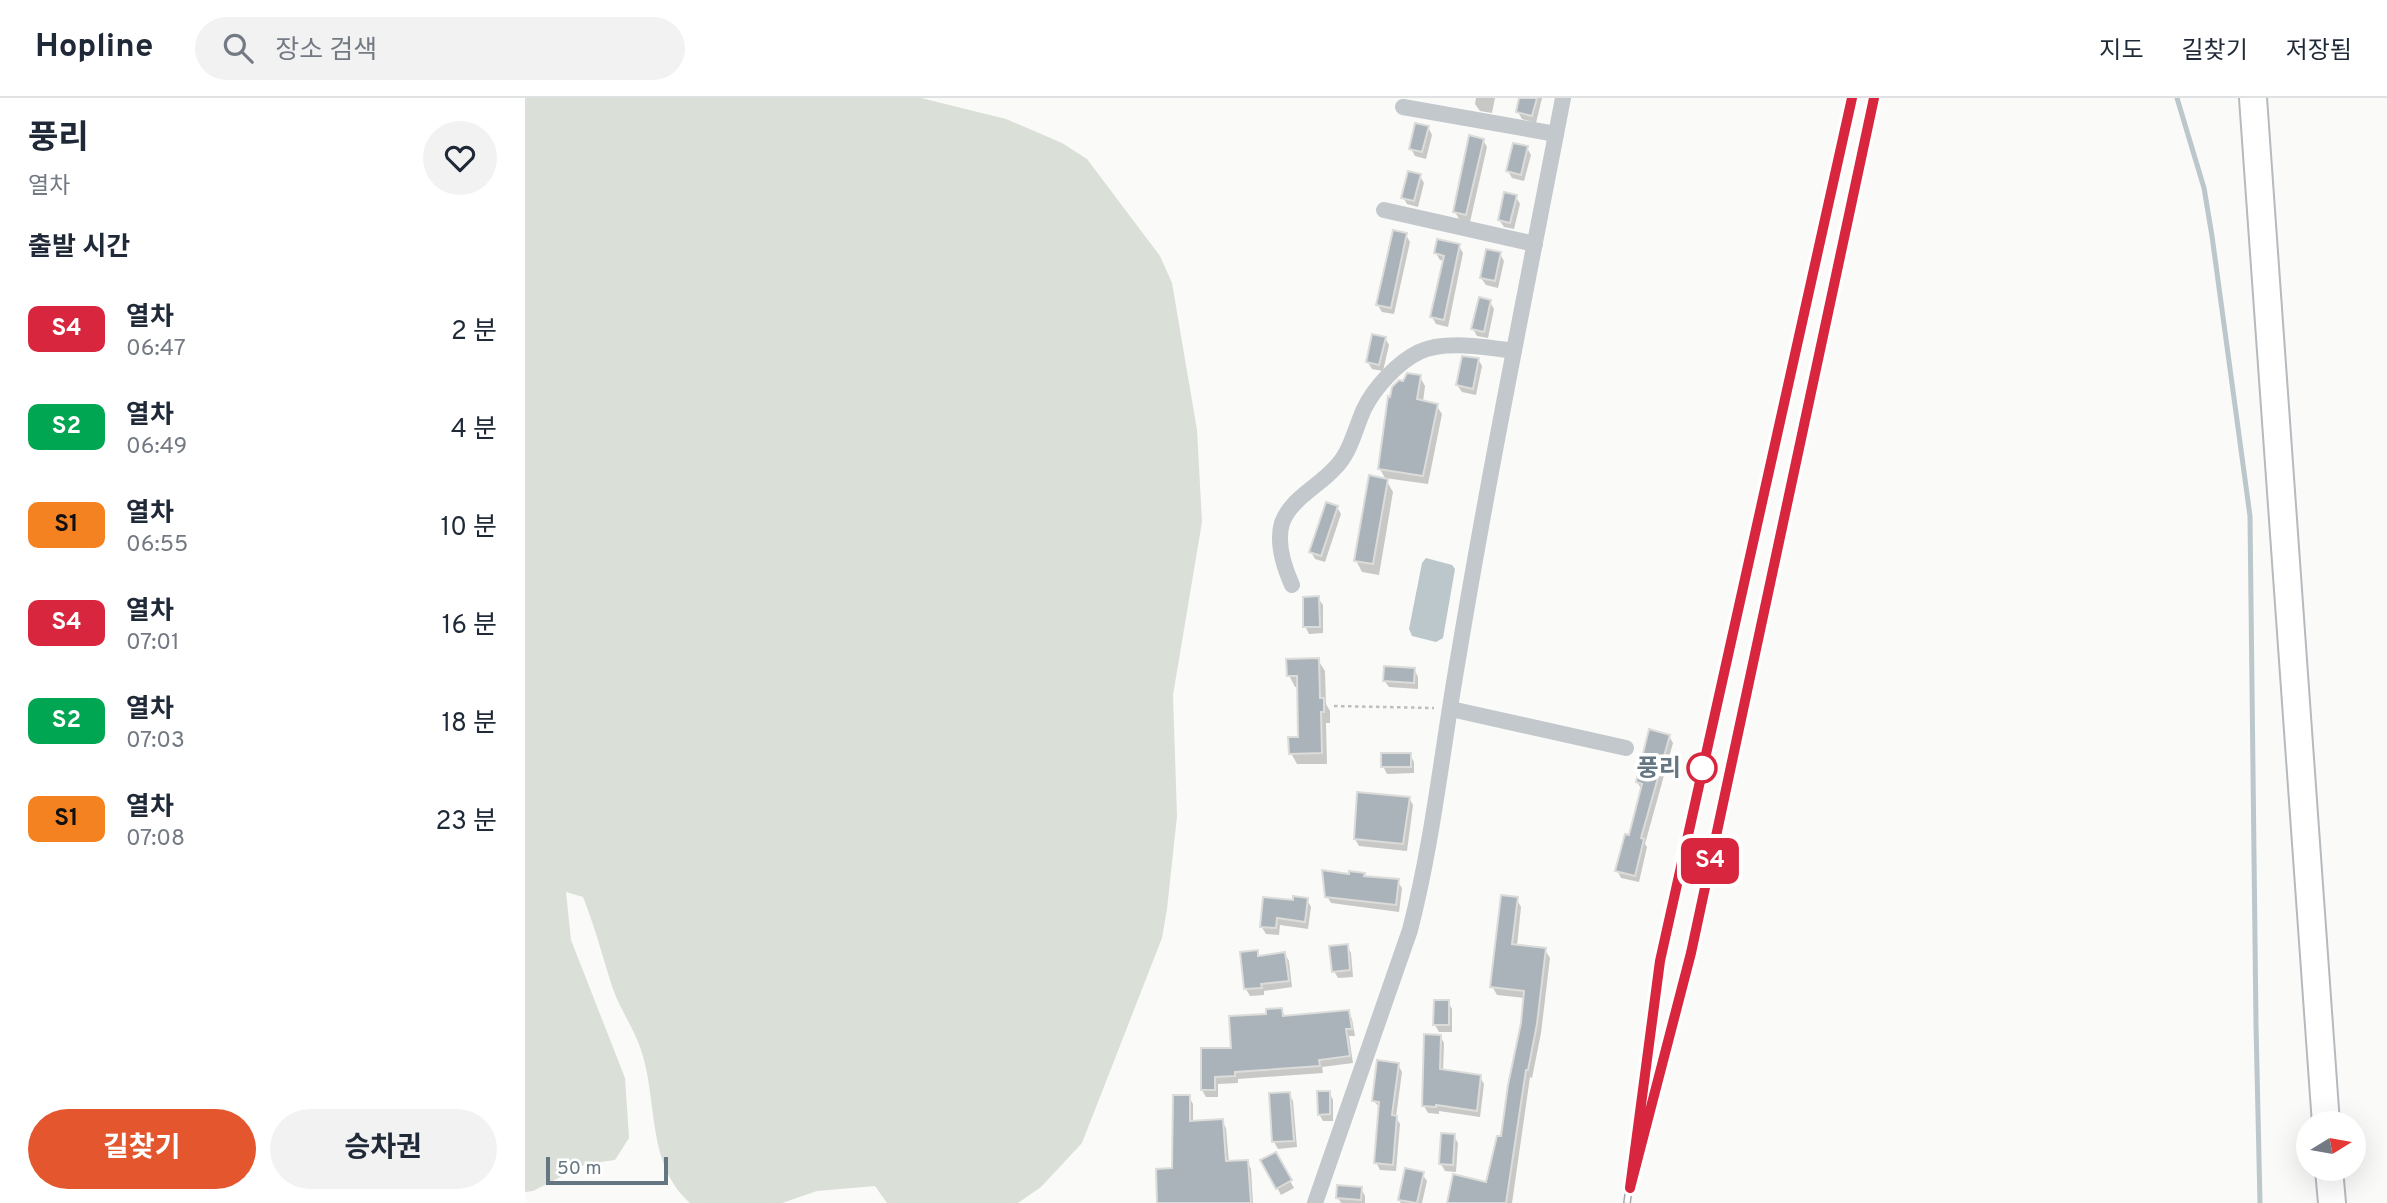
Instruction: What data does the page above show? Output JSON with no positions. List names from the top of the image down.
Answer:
{
  "places": ["풍리"],
  "scale_bar": "50 m",
  "north": "right",
  "page": {
    "header": "Hopline",
    "search": "장소 검색",
    "nav": ["지도", "길찾기", "저장됨"],
    "heading": [
      ["풍리", "열차"],
      "출발 시간"
    ],
    "on_map": "S4",
    "list": [
      {
        "mark": "S4",
        "name": "열차",
        "note": "06:47",
        "value": "2 분"
      },
      {
        "mark": "S2",
        "name": "열차",
        "note": "06:49",
        "value": "4 분"
      },
      {
        "mark": "S1",
        "name": "열차",
        "note": "06:55",
        "value": "10 분"
      },
      {
        "mark": "S4",
        "name": "열차",
        "note": "07:01",
        "value": "16 분"
      },
      {
        "mark": "S2",
        "name": "열차",
        "note": "07:03",
        "value": "18 분"
      },
      {
        "mark": "S1",
        "name": "열차",
        "note": "07:08",
        "value": "23 분"
      }
    ],
    "buttons": ["길찾기", "승차권"],
    "scale": "50 m"
  }
}
